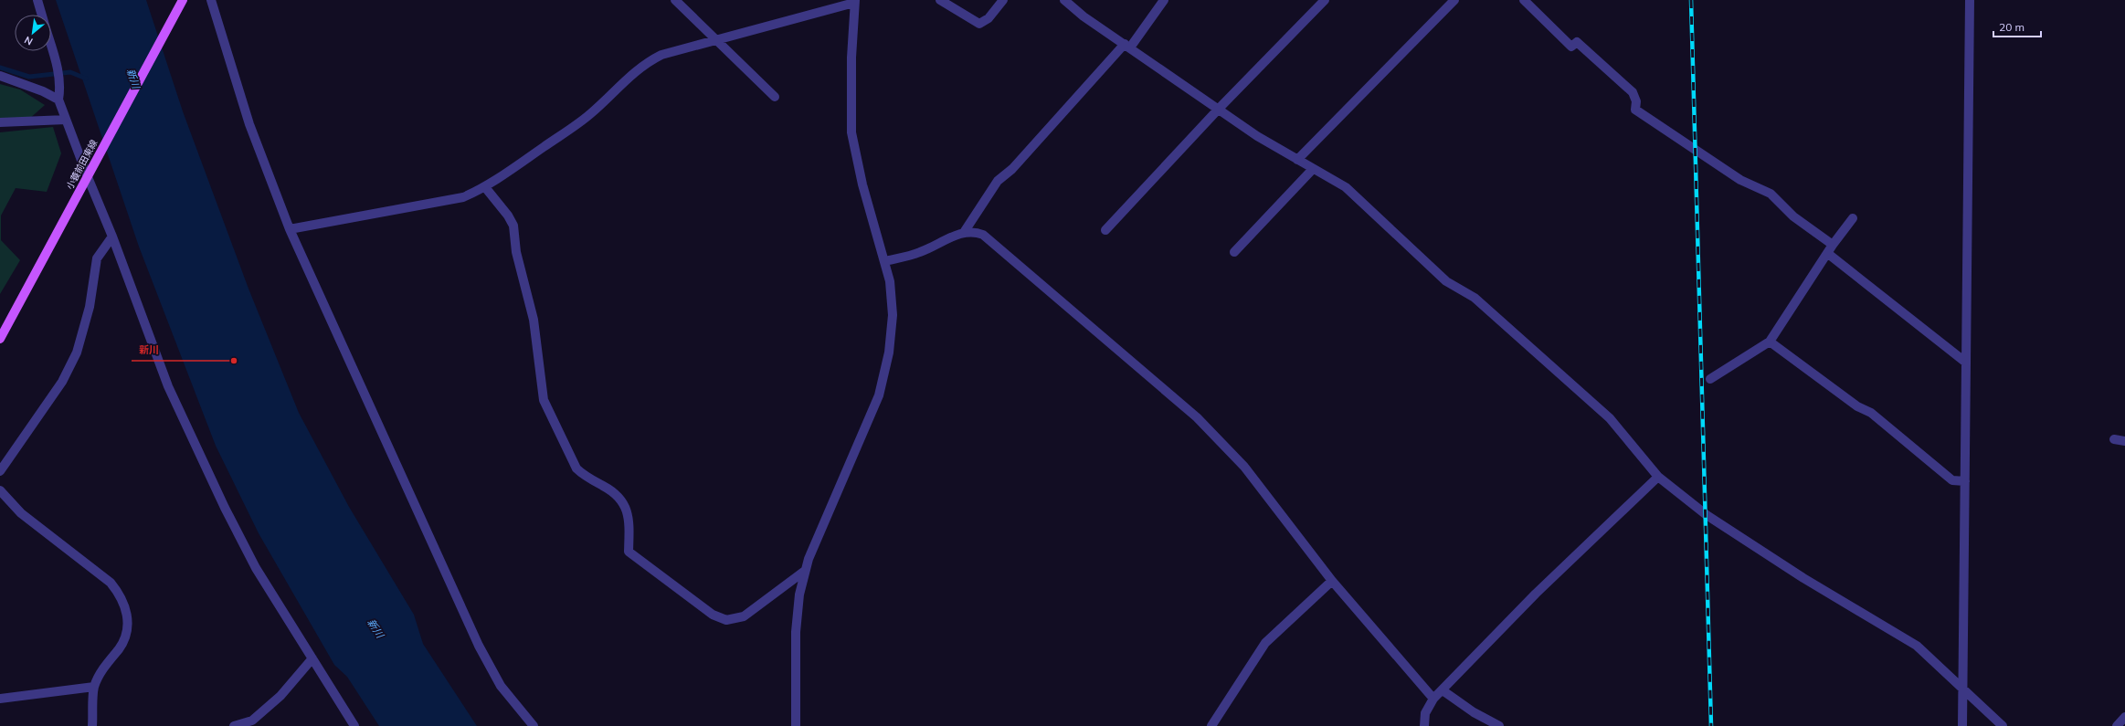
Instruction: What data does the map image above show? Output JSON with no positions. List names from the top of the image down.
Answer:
{
  "streets": {
    "main road": ["小蓑前田東線"]
  },
  "water": ["新川"],
  "places": ["新川"],
  "scale_bar": "20 m",
  "north": "bottom left"
}
